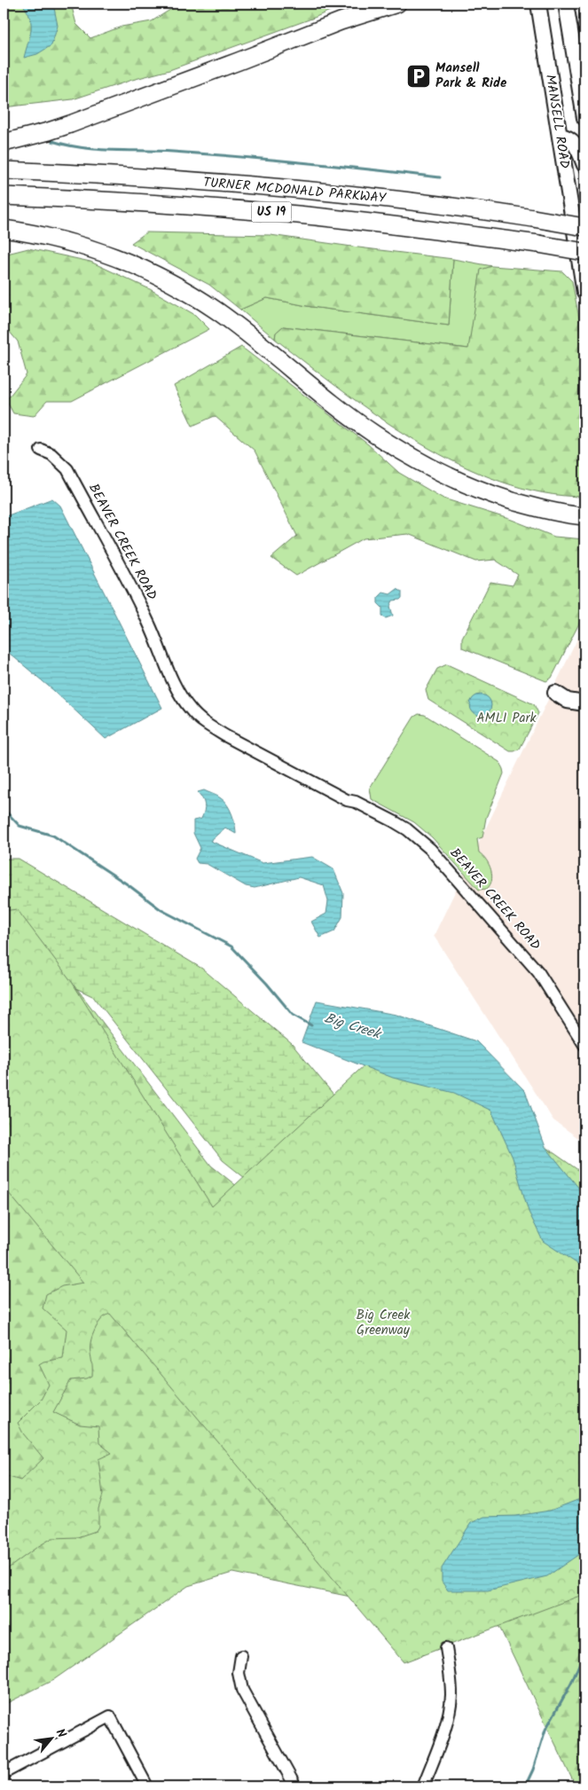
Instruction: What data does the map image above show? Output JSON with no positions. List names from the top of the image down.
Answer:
{
  "streets": {
    "highway": ["TURNER MCDONALD PARKWAY", "US 19"],
    "main road": ["MANSELL ROAD"],
    "street": ["BEAVER CREEK ROAD"]
  },
  "water": ["Big Creek"],
  "parks": ["AMLI Park", "Big Creek Greenway"],
  "places": {
    "parking": ["Mansell Park & Ride"]
  },
  "north": "top right"
}
